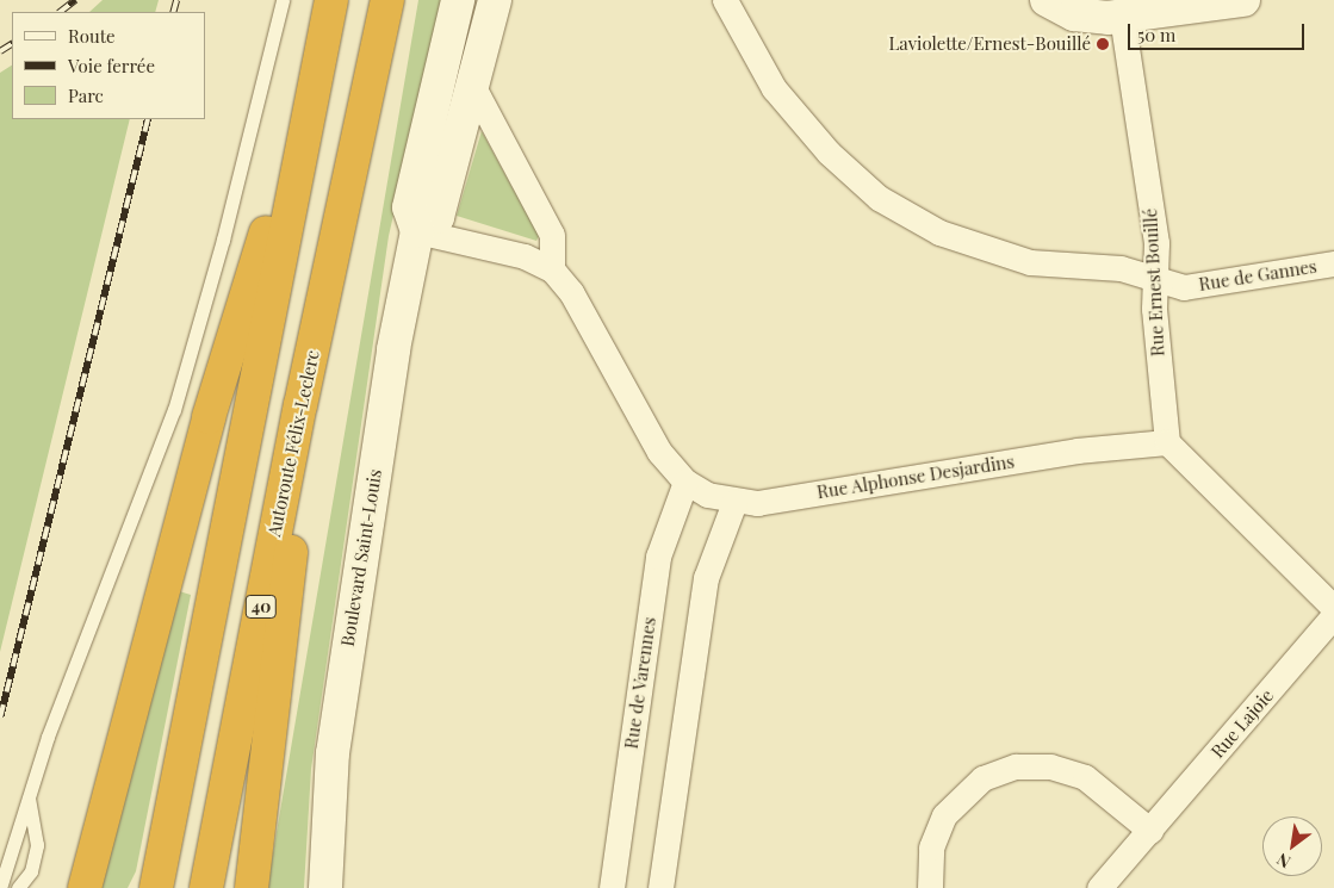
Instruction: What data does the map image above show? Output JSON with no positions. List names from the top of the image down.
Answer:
{
  "streets": {
    "highway": ["Autoroute Félix-Leclerc", "40"],
    "street": [
      "Rue de Gannes",
      "Rue Ernest Bouillé",
      "Rue Alphonse Desjardins",
      "Boulevard Saint-Louis",
      "Rue de Varennes",
      "Rue Lajoie"
    ]
  },
  "crossings": [
    ["Rue de Gannes", "Rue Ernest Bouillé"],
    ["Rue Ernest Bouillé", "Rue Alphonse Desjardins"],
    ["Rue Alphonse Desjardins", "Boulevard Saint-Louis"],
    ["Rue Alphonse Desjardins", "Rue de Varennes"]
  ],
  "places": ["Laviolette/Ernest-Bouillé"],
  "legend": ["Route", "Voie ferrée", "Parc"],
  "scale_bar": "50 m",
  "north": "bottom left"
}
